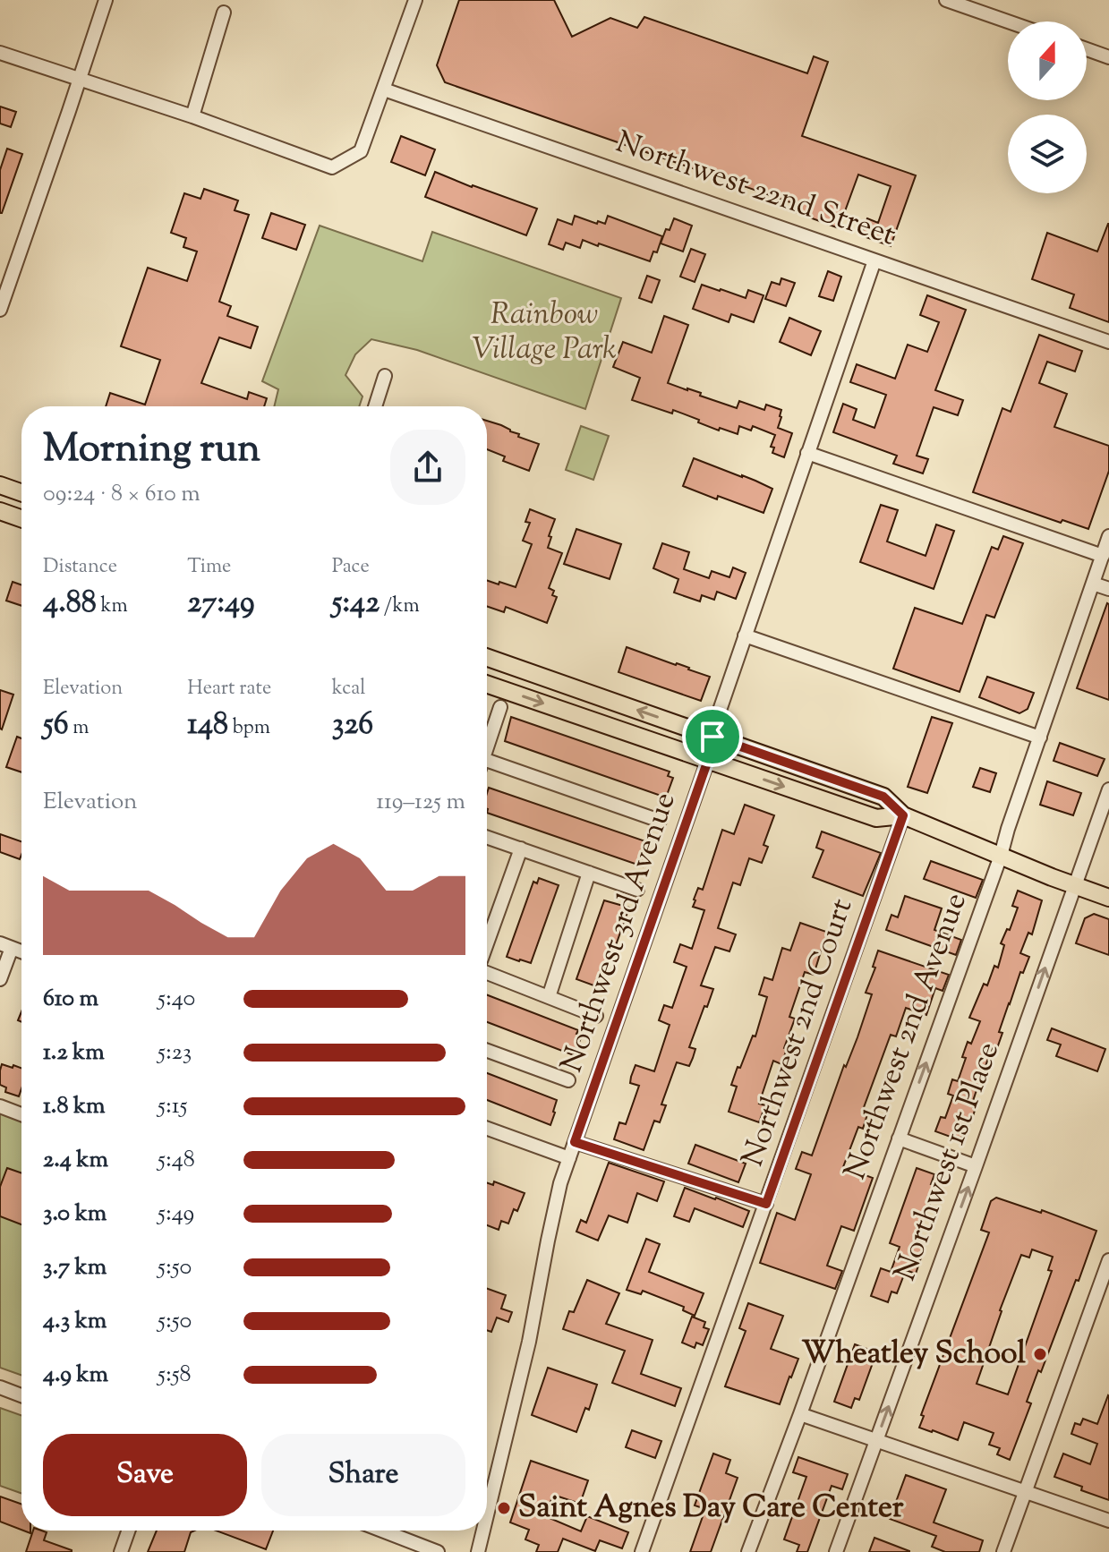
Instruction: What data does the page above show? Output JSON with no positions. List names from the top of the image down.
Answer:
{
  "streets": {
    "street": [
      "Northwest 22nd Street",
      "Northwest 3rd Avenue",
      "Northwest 2nd Court",
      "Northwest 2nd Avenue",
      "Northwest 1st Place"
    ]
  },
  "crossings": [
    ["Northwest 22nd Street", "Northwest 3rd Avenue"]
  ],
  "one_way": ["Northwest 1st Place"],
  "parks": ["Rainbow Village Park"],
  "places": ["Wheatley School", "Saint Agnes Day Care Center"],
  "north": "top",
  "page": {
    "heading": ["Morning run", "09:24 · 8 × 610 m"],
    "stats": [
      ["Distance", "4.88 km"],
      ["Time", "27:49"],
      ["Pace", "5:42 /km"],
      ["Elevation", "56 m"],
      ["Heart rate", "148 bpm"],
      ["kcal", "326"]
    ],
    "chart": ["Elevation", "119–125 m"],
    "list": [
      {
        "name": "610 m",
        "note": "5:40"
      },
      {
        "name": "1.2 km",
        "note": "5:23"
      },
      {
        "name": "1.8 km",
        "note": "5:15"
      },
      {
        "name": "2.4 km",
        "note": "5:48"
      },
      {
        "name": "3.0 km",
        "note": "5:49"
      },
      {
        "name": "3.7 km",
        "note": "5:50"
      },
      {
        "name": "4.3 km",
        "note": "5:50"
      },
      {
        "name": "4.9 km",
        "note": "5:58"
      }
    ],
    "buttons": ["Save", "Share"]
  }
}
